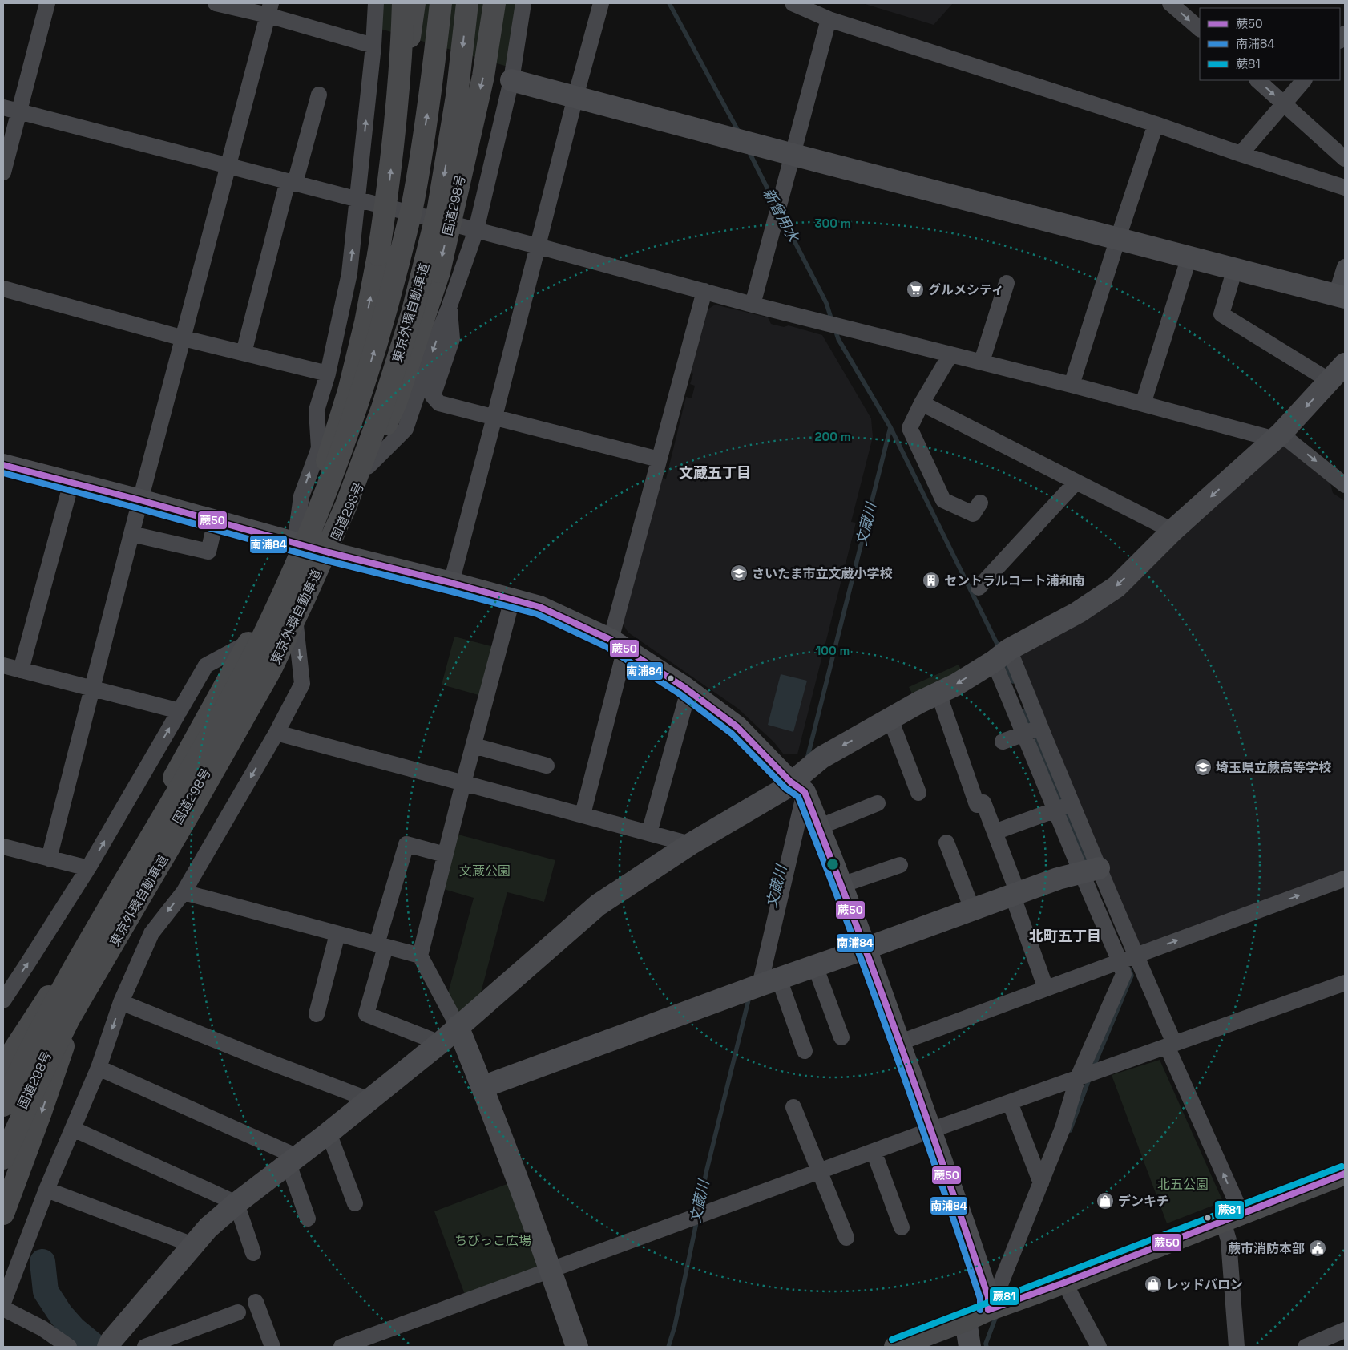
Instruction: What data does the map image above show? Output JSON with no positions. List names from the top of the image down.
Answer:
{
  "streets": {
    "highway": ["国道298号", "東京外環自動車道"]
  },
  "districts": ["文蔵五丁目", "北町五丁目"],
  "water": ["新曾用水", "文蔵川"],
  "parks": ["文蔵公園", "北五公園", "ちびっこ広場"],
  "places": {
    "supermarket": ["グルメシティ"],
    "school or university": ["さいたま市立文蔵小学校", "埼玉県立蕨高等学校"],
    "building": ["セントラルコート浦和南"],
    "shop": ["デンキチ", "レッドバロン"],
    "public building": ["蕨市消防本部"]
  },
  "lines": ["transit line 蕨50", "transit line 南浦84", "transit line 蕨81"],
  "legend": ["蕨50", "南浦84", "蕨81"],
  "rings": ["300 m", "200 m", "100 m"]
}
